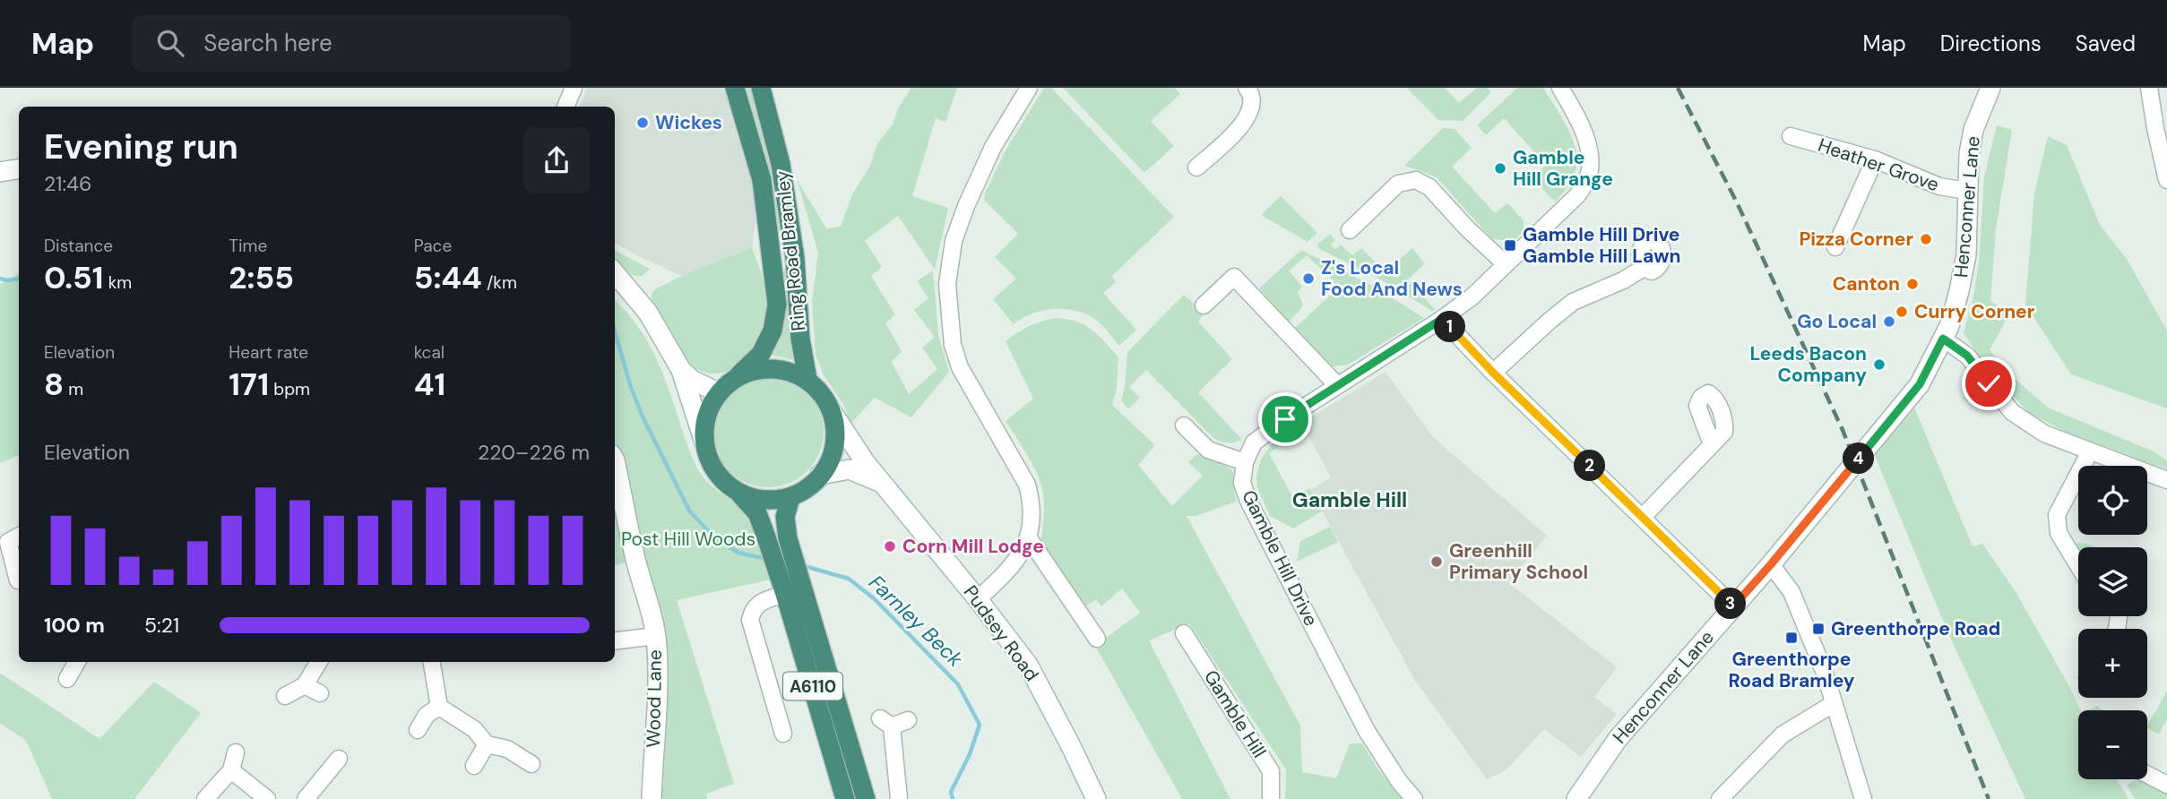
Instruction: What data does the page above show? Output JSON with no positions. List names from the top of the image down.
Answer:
{
  "streets": {
    "highway": ["Ring Road Bramley", "A6110"],
    "street": [
      "Heather Grove",
      "Henconner Lane",
      "Gamble Hill Drive",
      "Pudsey Road",
      "Wood Lane",
      "Gamble Hill"
    ]
  },
  "crossings": [
    ["Heather Grove", "Henconner Lane"],
    ["Ring Road Bramley", "Pudsey Road"],
    ["Ring Road Bramley", "A6110"],
    ["Pudsey Road", "A6110"]
  ],
  "districts": ["Gamble Hill"],
  "water": ["Farnley Beck"],
  "parks": ["Post Hill Woods"],
  "places": {
    "other": [
      "Wickes",
      "Gamble Hill Grange",
      "Pizza Corner",
      "Z's Local Food And News",
      "Canton",
      "Curry Corner",
      "Go Local",
      "Leeds Bacon Company",
      "Corn Mill Lodge",
      "Greenhill Primary School"
    ],
    "transit": ["Gamble Hill Drive Gamble Hill Lawn", "Greenthorpe Road", "Greenthorpe Road Bramley"]
  },
  "page": {
    "header": "Map",
    "search": "Search here",
    "nav": ["Map", "Directions", "Saved"],
    "heading": ["Evening run", "21:46"],
    "stats": [
      ["Distance", "0.51 km"],
      ["Time", "2:55"],
      ["Pace", "5:44 /km"],
      ["Elevation", "8 m"],
      ["Heart rate", "171 bpm"],
      ["kcal", "41"]
    ],
    "pins": [
      "1",
      "4",
      "2",
      "3"
    ],
    "chart": ["Elevation", "220–226 m"],
    "map_buttons": ["+", "−"],
    "list": [
      {
        "name": "100 m",
        "note": "5:21"
      }
    ]
  }
}
